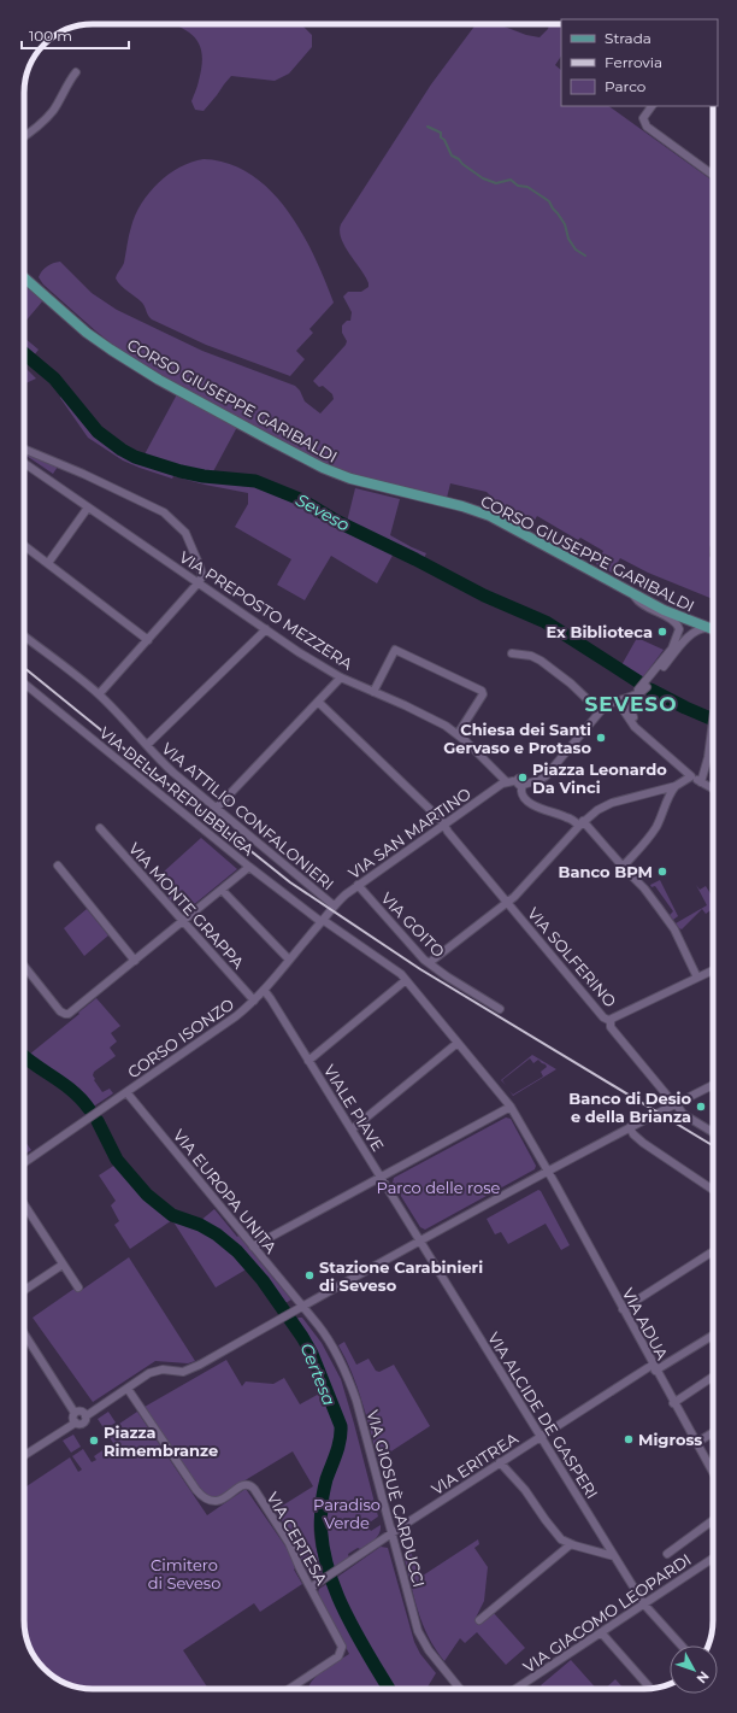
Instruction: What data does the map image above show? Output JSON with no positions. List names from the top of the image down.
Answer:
{
  "streets": {
    "main road": ["CORSO GIUSEPPE GARIBALDI"],
    "street": [
      "VIA PREPOSTO MEZZERA",
      "VIA DELLA REPUBBLICA",
      "VIA ATTILIO CONFALONIERI",
      "VIA SAN MARTINO",
      "VIA MONTE GRAPPA",
      "VIA GOITO",
      "VIA SOLFERINO",
      "CORSO ISONZO",
      "VIALE PIAVE",
      "VIA EUROPA UNITA",
      "VIA ADUA",
      "VIA ALCIDE DE GASPERI",
      "VIA ERITREA",
      "VIA GIOSUÈ CARDUCCI",
      "VIA CERTESA",
      "VIA GIACOMO LEOPARDI"
    ]
  },
  "crossings": [
    ["VIA PREPOSTO MEZZERA", "VIA SAN MARTINO"],
    ["VIA DELLA REPUBBLICA", "CORSO ISONZO"],
    ["VIA DELLA REPUBBLICA", "VIA ADUA"],
    ["VIA ATTILIO CONFALONIERI", "VIA SAN MARTINO"],
    ["VIA ATTILIO CONFALONIERI", "CORSO ISONZO"],
    ["VIA SAN MARTINO", "VIA GOITO"],
    ["VIA SAN MARTINO", "VIA SOLFERINO"],
    ["VIA SAN MARTINO", "CORSO ISONZO"],
    ["VIA MONTE GRAPPA", "CORSO ISONZO"],
    ["CORSO ISONZO", "VIALE PIAVE"],
    ["CORSO ISONZO", "VIA EUROPA UNITA"],
    ["VIALE PIAVE", "VIA ALCIDE DE GASPERI"],
    ["VIA EUROPA UNITA", "VIA GIOSUÈ CARDUCCI"],
    ["VIA ADUA", "VIA ERITREA"],
    ["VIA ALCIDE DE GASPERI", "VIA ERITREA"],
    ["VIA ALCIDE DE GASPERI", "VIA GIACOMO LEOPARDI"],
    ["VIA ERITREA", "VIA GIOSUÈ CARDUCCI"],
    ["VIA ERITREA", "VIA CERTESA"]
  ],
  "districts": ["SEVESO"],
  "water": ["Seveso", "Certesa"],
  "parks": ["Parco delle rose", "Paradiso Verde", "Cimitero di Seveso"],
  "places": [
    "Ex Biblioteca",
    "Chiesa dei Santi Gervaso e Protaso",
    "Piazza Leonardo Da Vinci",
    "Banco BPM",
    "Banco di Desio e della Brianza",
    "Stazione Carabinieri di Seveso",
    "Migross",
    "Piazza Rimembranze"
  ],
  "legend": ["Strada", "Ferrovia", "Parco"],
  "scale_bar": "100 m",
  "north": "bottom right"
}
